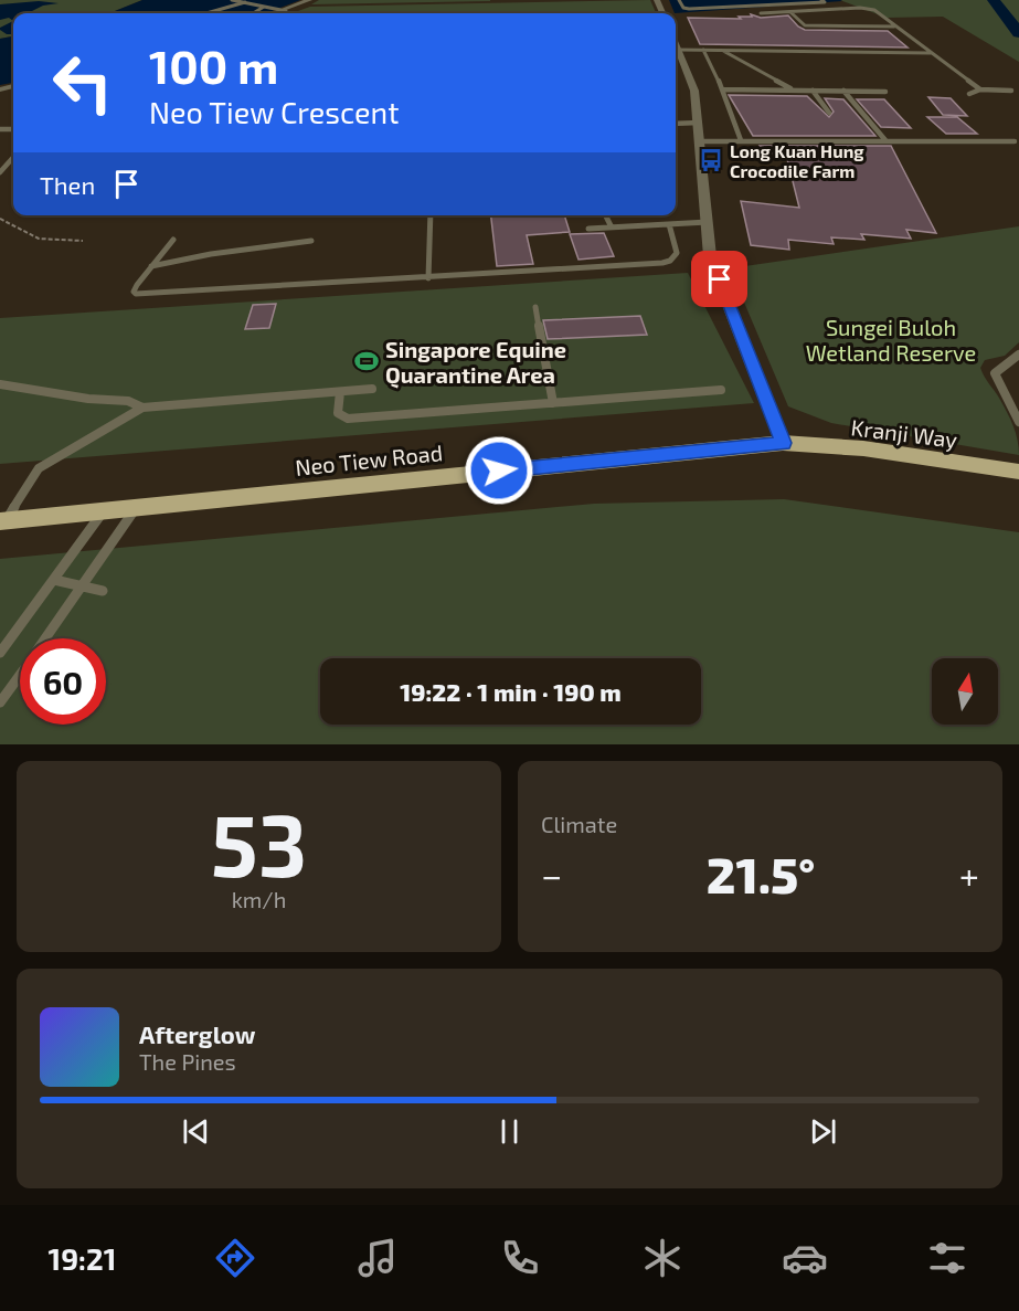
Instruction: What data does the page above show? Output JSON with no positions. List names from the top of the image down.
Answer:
{
  "streets": {
    "main road": ["Kranji Way", "Neo Tiew Road"]
  },
  "crossings": [
    ["Kranji Way", "Neo Tiew Road"]
  ],
  "parks": ["Sungei Buloh Wetland Reserve"],
  "places": {
    "bus stop": ["Long Kuan Hung Crocodile Farm"],
    "sports": ["Singapore Equine Quarantine Area"]
  },
  "north": "top",
  "page": {
    "turn": ["100 m", "Neo Tiew Crescent"],
    "then": "Then",
    "limit": "60",
    "trip": "19:22 · 1 min · 190 m",
    "tile": [
      ["53", "km/h"],
      "Climate"
    ],
    "heat": ["−", "21.5°", "+"],
    "song": ["Afterglow", "The Pines"],
    "tabs": "19:21"
  }
}
